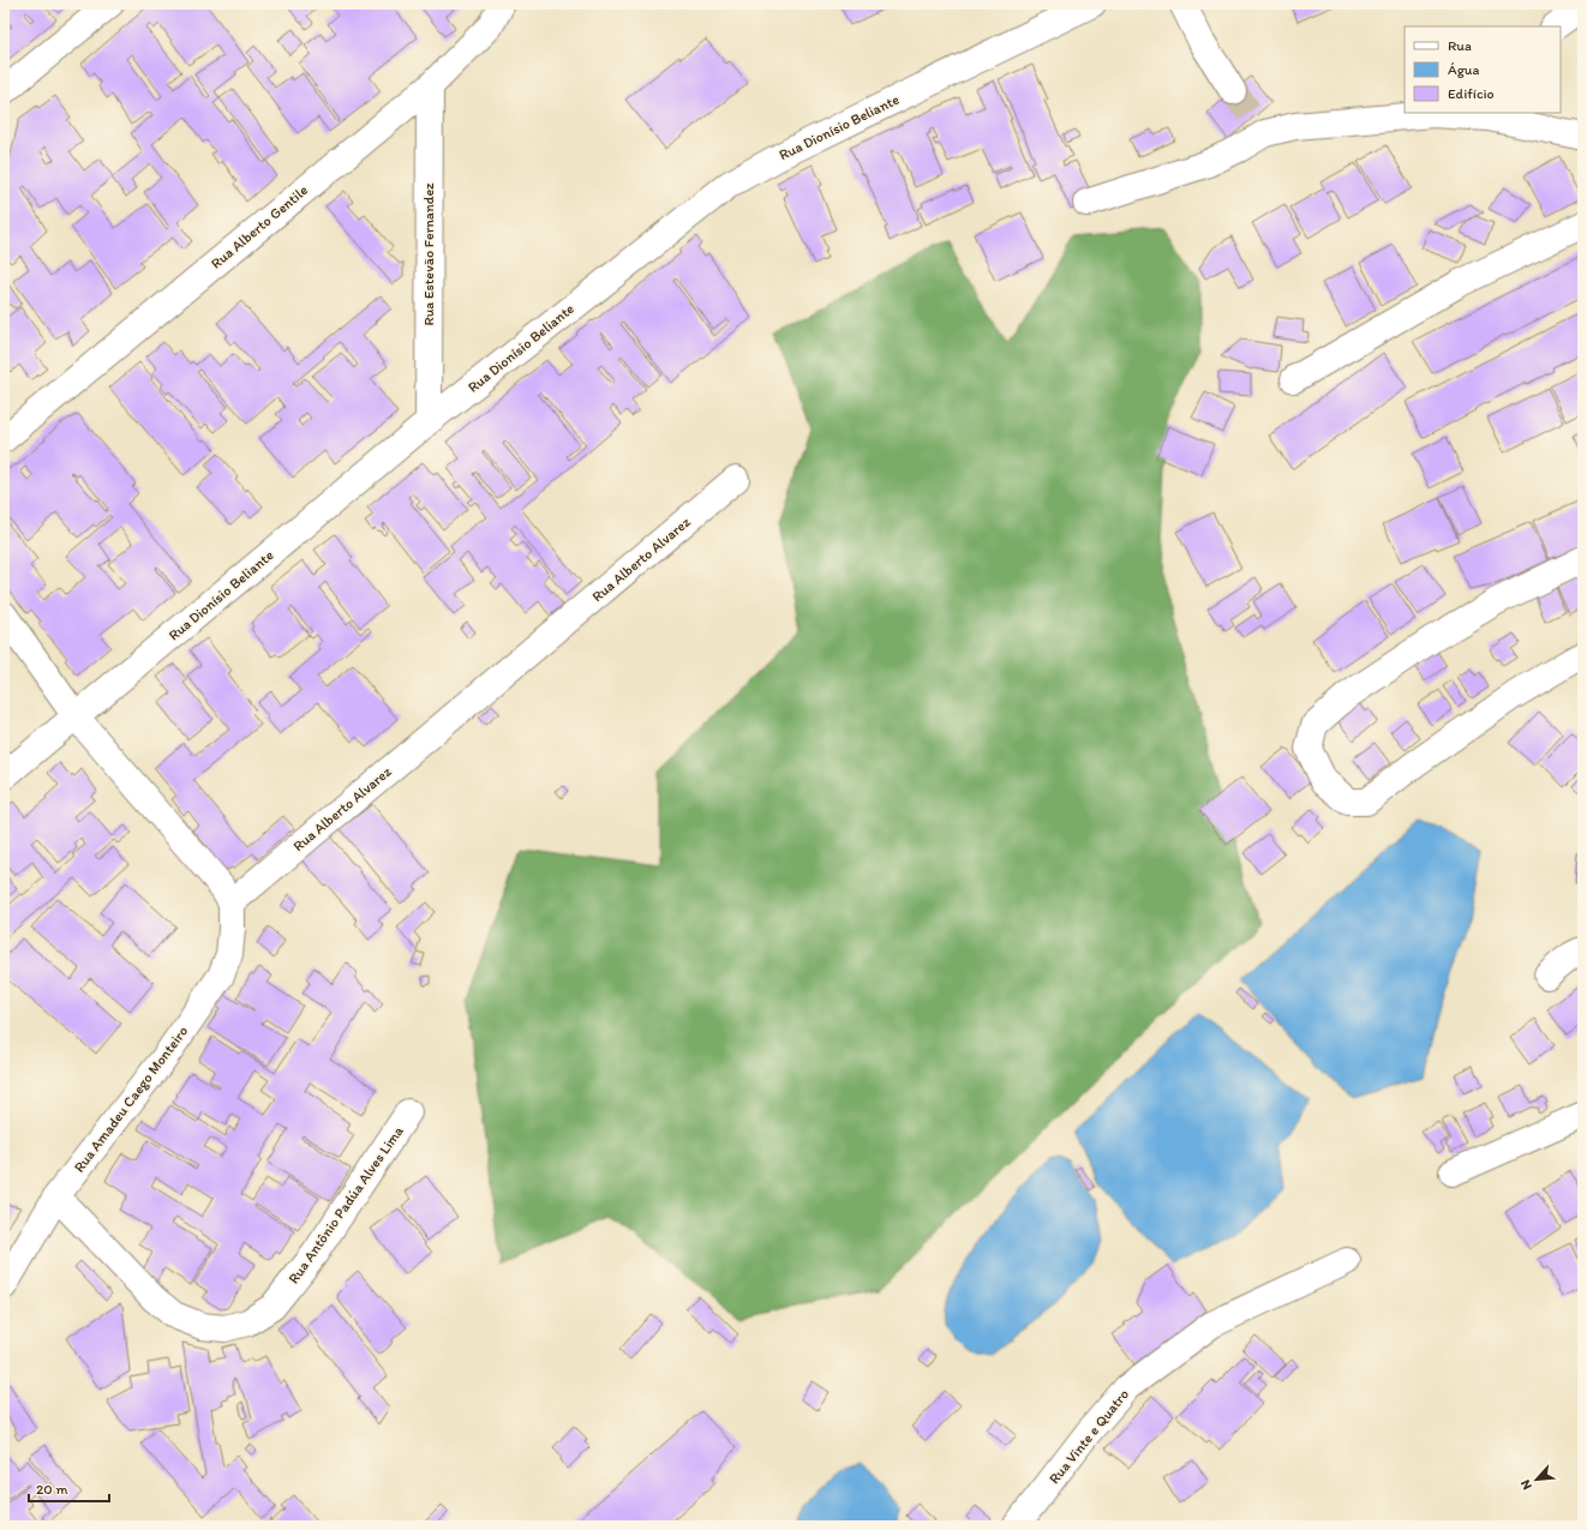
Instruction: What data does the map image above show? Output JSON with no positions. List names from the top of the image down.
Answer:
{
  "streets": {
    "street": [
      "Rua Dionísio Beliante",
      "Rua Alberto Gentile",
      "Rua Estevão Fernandez",
      "Rua Alberto Alvarez",
      "Rua Amadeu Caego Monteiro",
      "Rua Antônio Padúa Alves Lima",
      "Rua Vinte e Quatro"
    ]
  },
  "crossings": [
    ["Rua Dionísio Beliante", "Rua Estevão Fernandez"],
    ["Rua Alberto Gentile", "Rua Estevão Fernandez"],
    ["Rua Alberto Alvarez", "Rua Amadeu Caego Monteiro"],
    ["Rua Amadeu Caego Monteiro", "Rua Antônio Padúa Alves Lima"]
  ],
  "legend": ["Rua", "Água", "Edifício"],
  "scale_bar": "20 m",
  "north": "bottom left"
}
